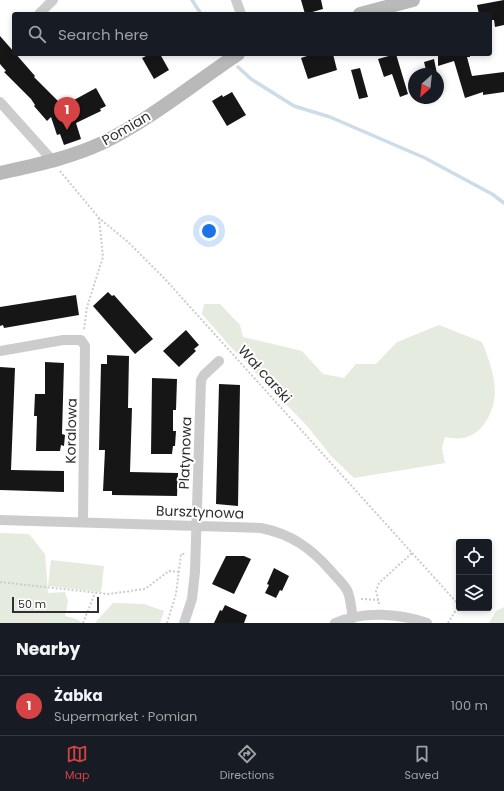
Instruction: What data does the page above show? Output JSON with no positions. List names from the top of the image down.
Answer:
{
  "streets": {
    "street": [
      "Pomian",
      "Koralowa",
      "Platynowa",
      "Bursztynowa"
    ],
    "path": ["Wał carski"]
  },
  "crossings": [
    ["Pomian", "Wał carski"],
    ["Koralowa", "Bursztynowa"],
    ["Platynowa", "Bursztynowa"]
  ],
  "scale_bar": "50 m",
  "north": "bottom left",
  "page": {
    "search": "Search here",
    "pins": "1",
    "scale": "50 m",
    "heading": "Nearby",
    "list": [
      {
        "mark": "1",
        "name": "Żabka",
        "note": "Supermarket · Pomian",
        "value": "100 m"
      }
    ],
    "nav": ["Map", "Directions", "Saved"]
  }
}
